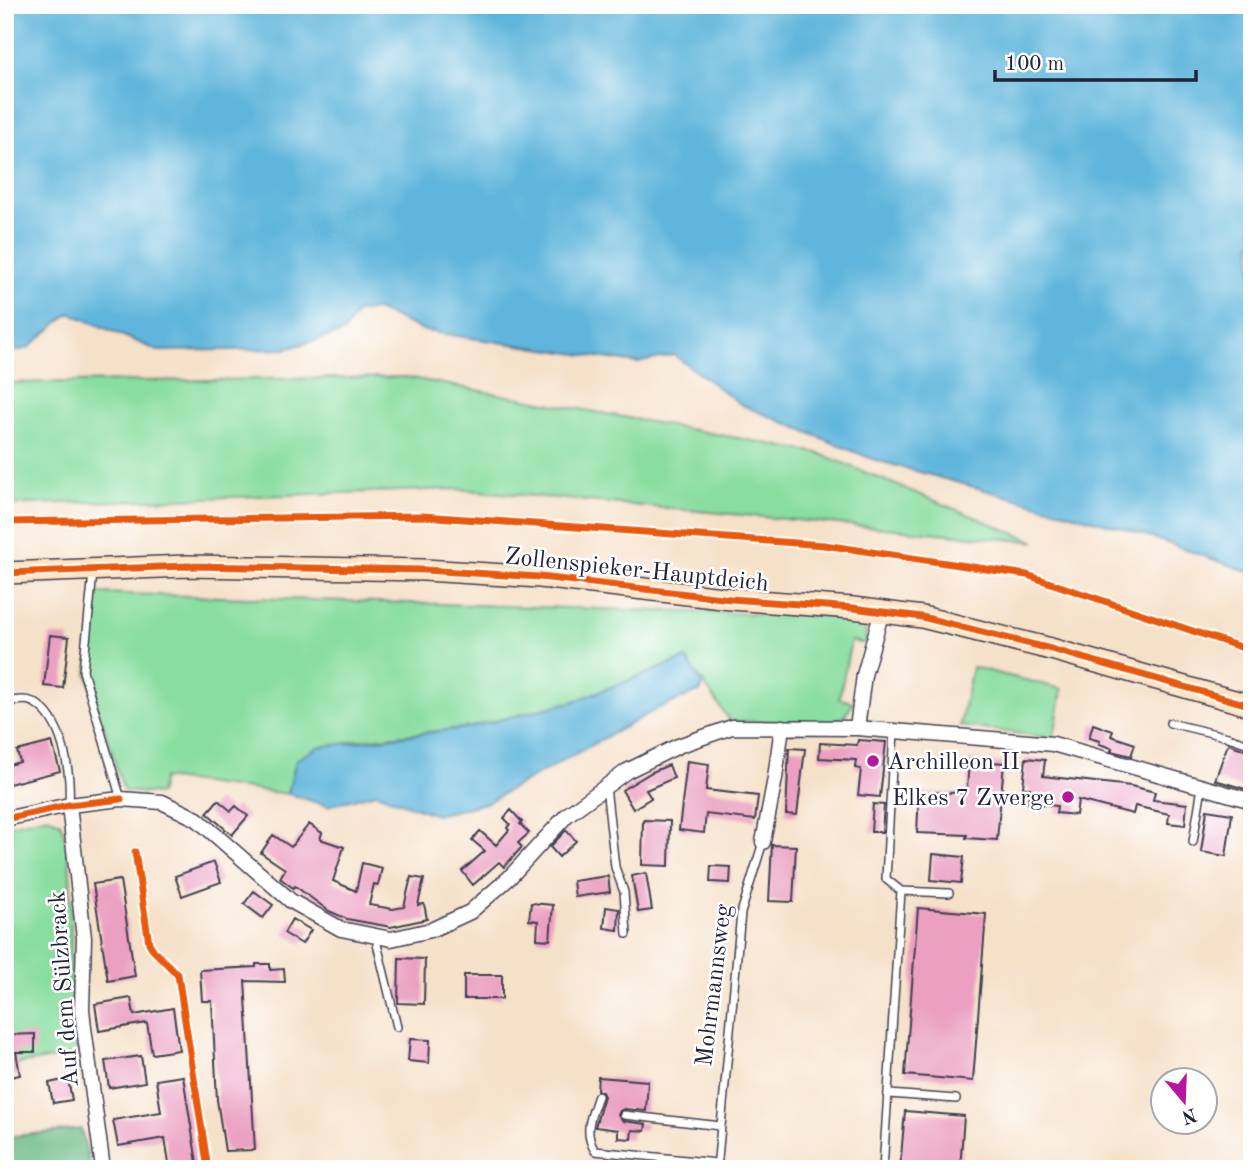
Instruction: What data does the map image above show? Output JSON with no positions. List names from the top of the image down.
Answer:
{
  "streets": {
    "street": ["Zollenspieker-Hauptdeich", "Mohrmannsweg", "Auf dem Sülzbrack"]
  },
  "places": ["Archilleon II", "Elkes 7 Zwerge"],
  "scale_bar": "100 m",
  "north": "bottom"
}
